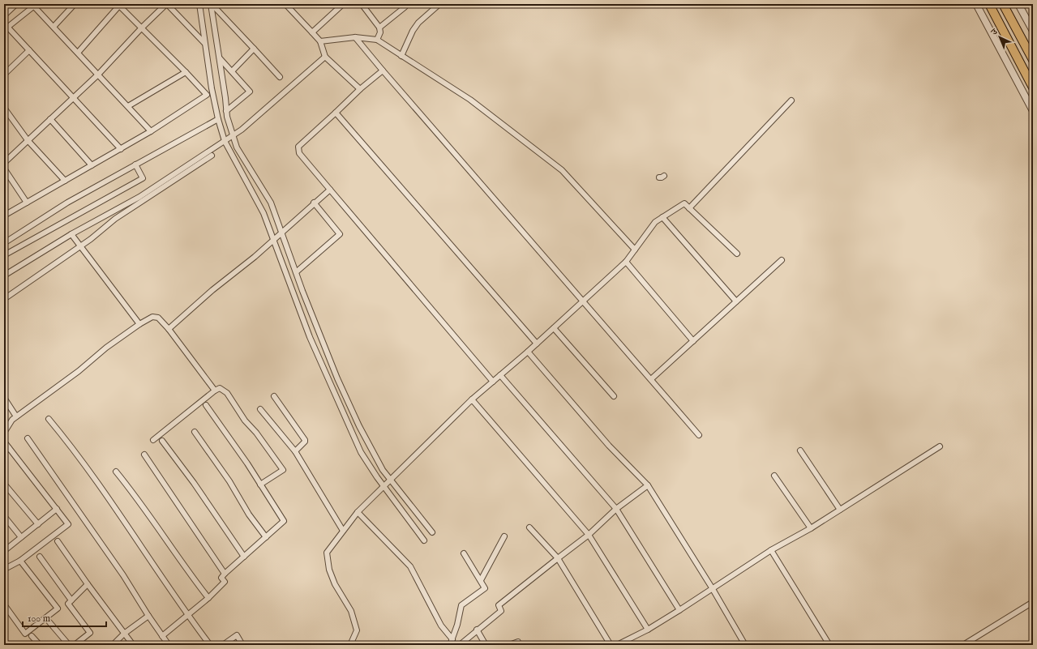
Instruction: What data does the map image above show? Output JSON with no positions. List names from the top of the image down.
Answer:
{
  "scale_bar": "100 m",
  "north": "top left"
}
